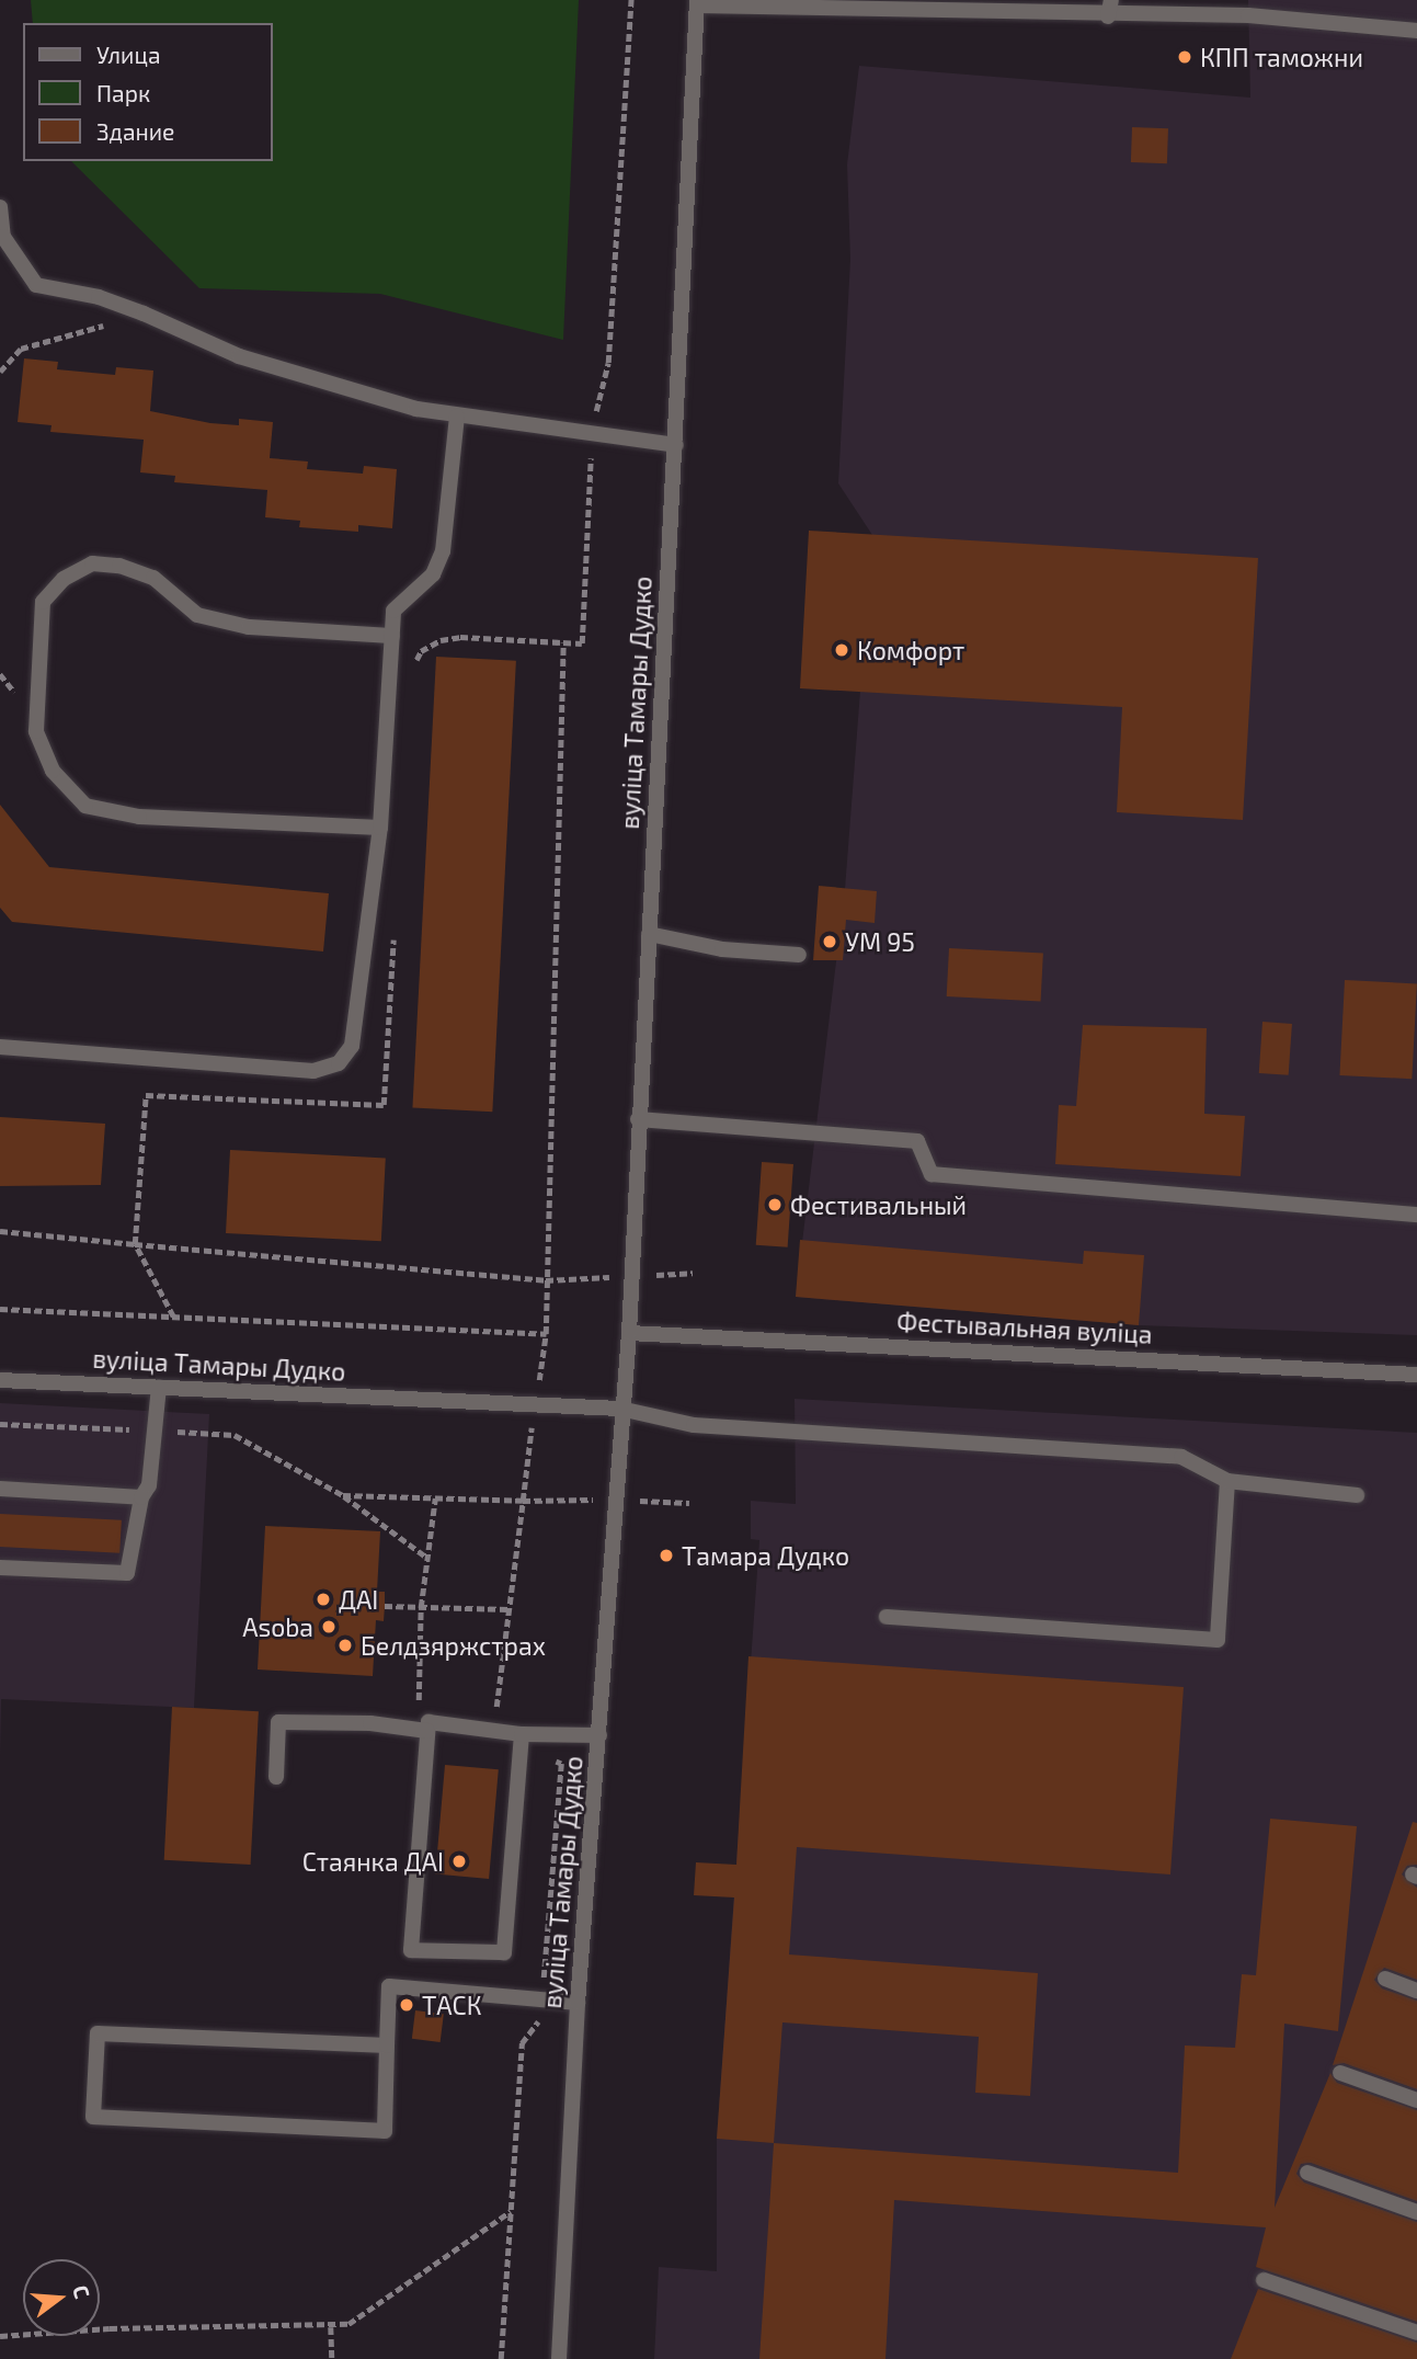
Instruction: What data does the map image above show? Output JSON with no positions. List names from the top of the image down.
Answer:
{
  "streets": {
    "street": ["вуліца Тамары Дудко", "Фестывальная вуліца"]
  },
  "crossings": [
    ["вуліца Тамары Дудко", "Фестывальная вуліца"]
  ],
  "places": [
    "КПП таможни",
    "Комфорт",
    "УМ 95",
    "Фестивальный",
    "Тамара Дудко",
    "ДАІ",
    "Asoba",
    "Белдзяржстрах",
    "Стаянка ДАІ",
    "ТАСК"
  ],
  "legend": ["Улица", "Парк", "Здание"],
  "north": "right"
}
